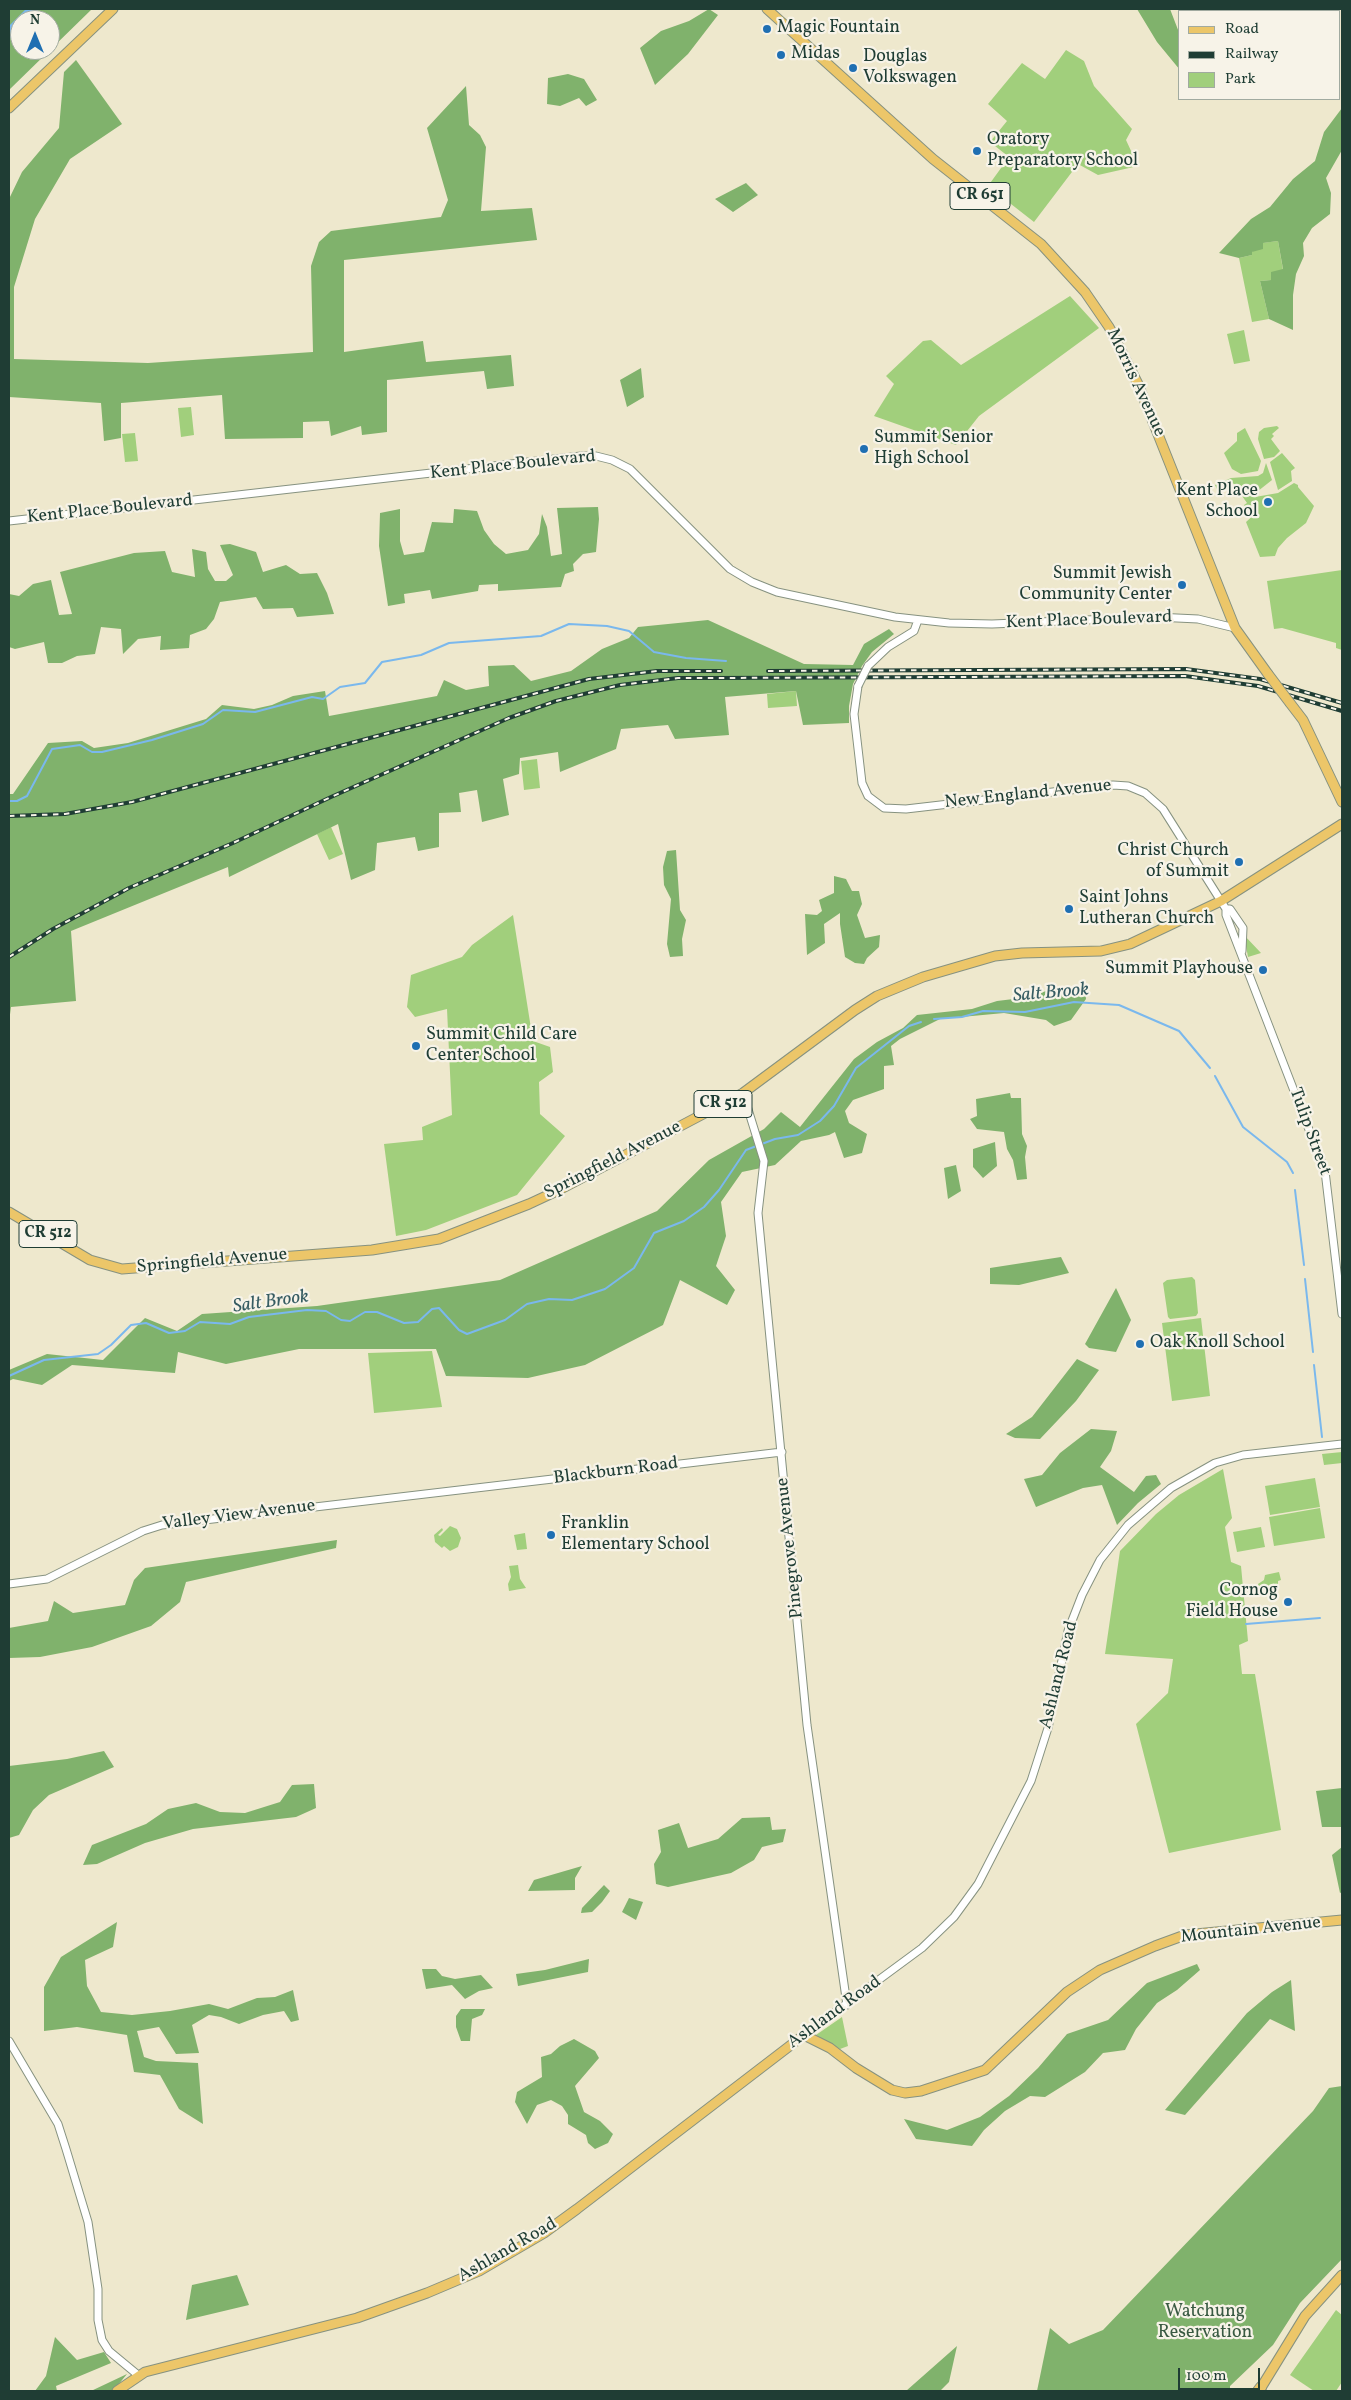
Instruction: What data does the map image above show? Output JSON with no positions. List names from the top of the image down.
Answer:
{
  "streets": {
    "main road": [
      "CR 651",
      "Morris Avenue",
      "CR 512",
      "Springfield Avenue",
      "Ashland Road",
      "Mountain Avenue"
    ],
    "street": [
      "Kent Place Boulevard",
      "New England Avenue",
      "Tulip Street",
      "Blackburn Road",
      "Valley View Avenue",
      "Pinegrove Avenue"
    ]
  },
  "crossings": [
    ["Morris Avenue", "Kent Place Boulevard"],
    ["Kent Place Boulevard", "New England Avenue"],
    ["New England Avenue", "Tulip Street"],
    ["New England Avenue", "Springfield Avenue"],
    ["Tulip Street", "Springfield Avenue"],
    ["Springfield Avenue", "Pinegrove Avenue"],
    ["Blackburn Road", "Valley View Avenue"],
    ["Blackburn Road", "Pinegrove Avenue"],
    ["Pinegrove Avenue", "Ashland Road"],
    ["Ashland Road", "Mountain Avenue"]
  ],
  "water": ["Salt Brook"],
  "parks": ["Watchung Reservation"],
  "places": [
    "Magic Fountain",
    "Midas",
    "Douglas Volkswagen",
    "Oratory Preparatory School",
    "Summit Senior High School",
    "Kent Place School",
    "Summit Jewish Community Center",
    "Christ Church of Summit",
    "Saint Johns Lutheran Church",
    "Summit Playhouse",
    "Summit Child Care Center School",
    "Oak Knoll School",
    "Franklin Elementary School",
    "Cornog Field House"
  ],
  "legend": ["Road", "Railway", "Park"],
  "scale_bar": "100 m",
  "north": "top"
}
